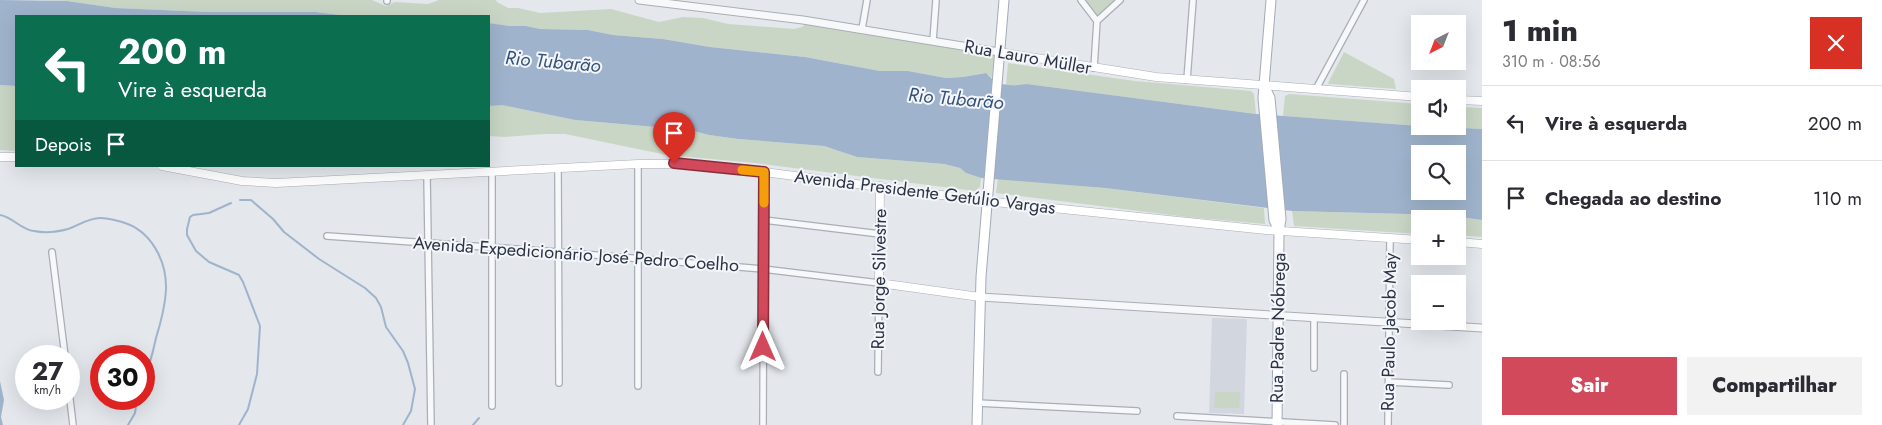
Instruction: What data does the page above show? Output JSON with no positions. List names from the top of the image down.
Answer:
{
  "streets": {
    "main road": [
      "Rua Lauro Müller",
      "Avenida Presidente Getúlio Vargas",
      "Avenida Expedicionário José Pedro Coelho",
      "Rua Jorge Silvestre",
      "Rua Padre Nóbrega"
    ],
    "street": ["Rua Paulo Jacob May"]
  },
  "crossings": [
    ["Rua Lauro Müller", "Rua Padre Nóbrega"],
    ["Avenida Presidente Getúlio Vargas", "Rua Jorge Silvestre"],
    ["Avenida Presidente Getúlio Vargas", "Rua Padre Nóbrega"],
    ["Avenida Presidente Getúlio Vargas", "Rua Paulo Jacob May"],
    ["Avenida Expedicionário José Pedro Coelho", "Rua Jorge Silvestre"],
    ["Avenida Expedicionário José Pedro Coelho", "Rua Padre Nóbrega"],
    ["Avenida Expedicionário José Pedro Coelho", "Rua Paulo Jacob May"]
  ],
  "water": ["Rio Tubarão"],
  "north": "bottom left",
  "page": {
    "heading": ["1 min", "310 m · 08:56"],
    "map_buttons": ["+", "−"],
    "turn": ["200 m", "Vire à esquerda"],
    "list": [
      {
        "name": "Vire à esquerda",
        "value": "200 m"
      },
      {
        "name": "Chegada ao destino",
        "value": "110 m"
      }
    ],
    "then": "Depois",
    "speed": "27 km/h",
    "limit": "30",
    "buttons": ["Sair", "Compartilhar"]
  }
}
